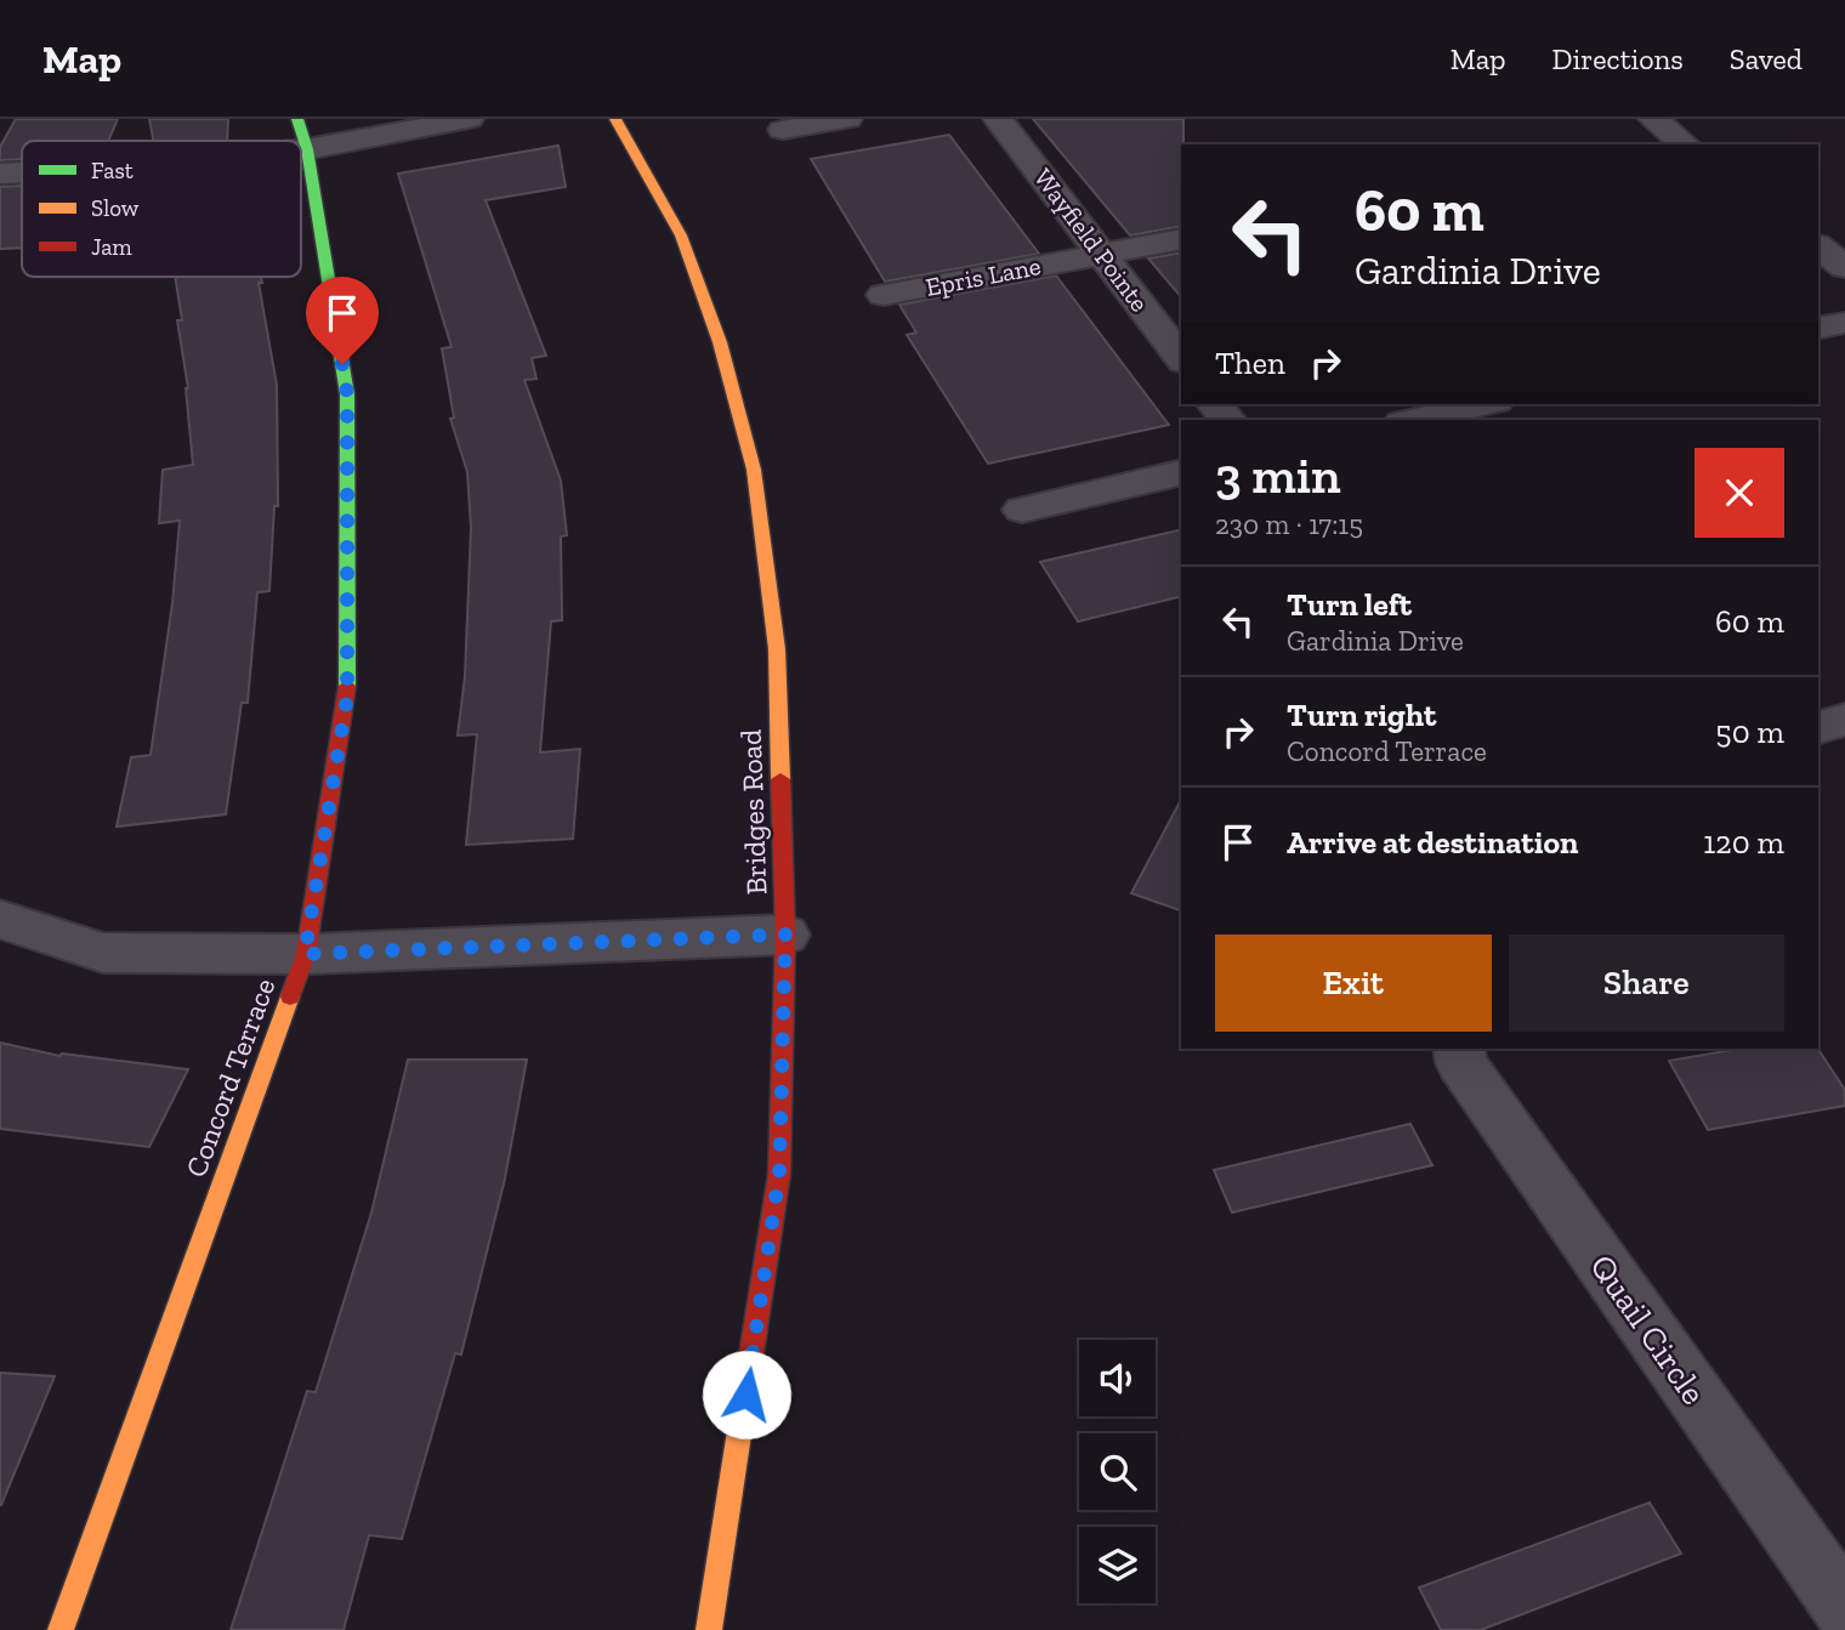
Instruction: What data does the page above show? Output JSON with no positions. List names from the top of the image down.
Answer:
{
  "streets": {
    "street": [
      "Wayfield Pointe",
      "Epris Lane",
      "Bridges Road",
      "Concord Terrace",
      "Quail Circle"
    ]
  },
  "crossings": [
    ["Wayfield Pointe", "Epris Lane"]
  ],
  "legend": ["Fast", "Slow", "Jam"],
  "page": {
    "header": "Map",
    "nav": ["Map", "Directions", "Saved"],
    "turn": ["60 m", "Gardinia Drive"],
    "then": "Then",
    "heading": ["3 min", "230 m · 17:15"],
    "list": [
      {
        "name": "Turn left",
        "note": "Gardinia Drive",
        "value": "60 m"
      },
      {
        "name": "Turn right",
        "note": "Concord Terrace",
        "value": "50 m"
      },
      {
        "name": "Arrive at destination",
        "value": "120 m"
      }
    ],
    "buttons": ["Exit", "Share"]
  }
}
